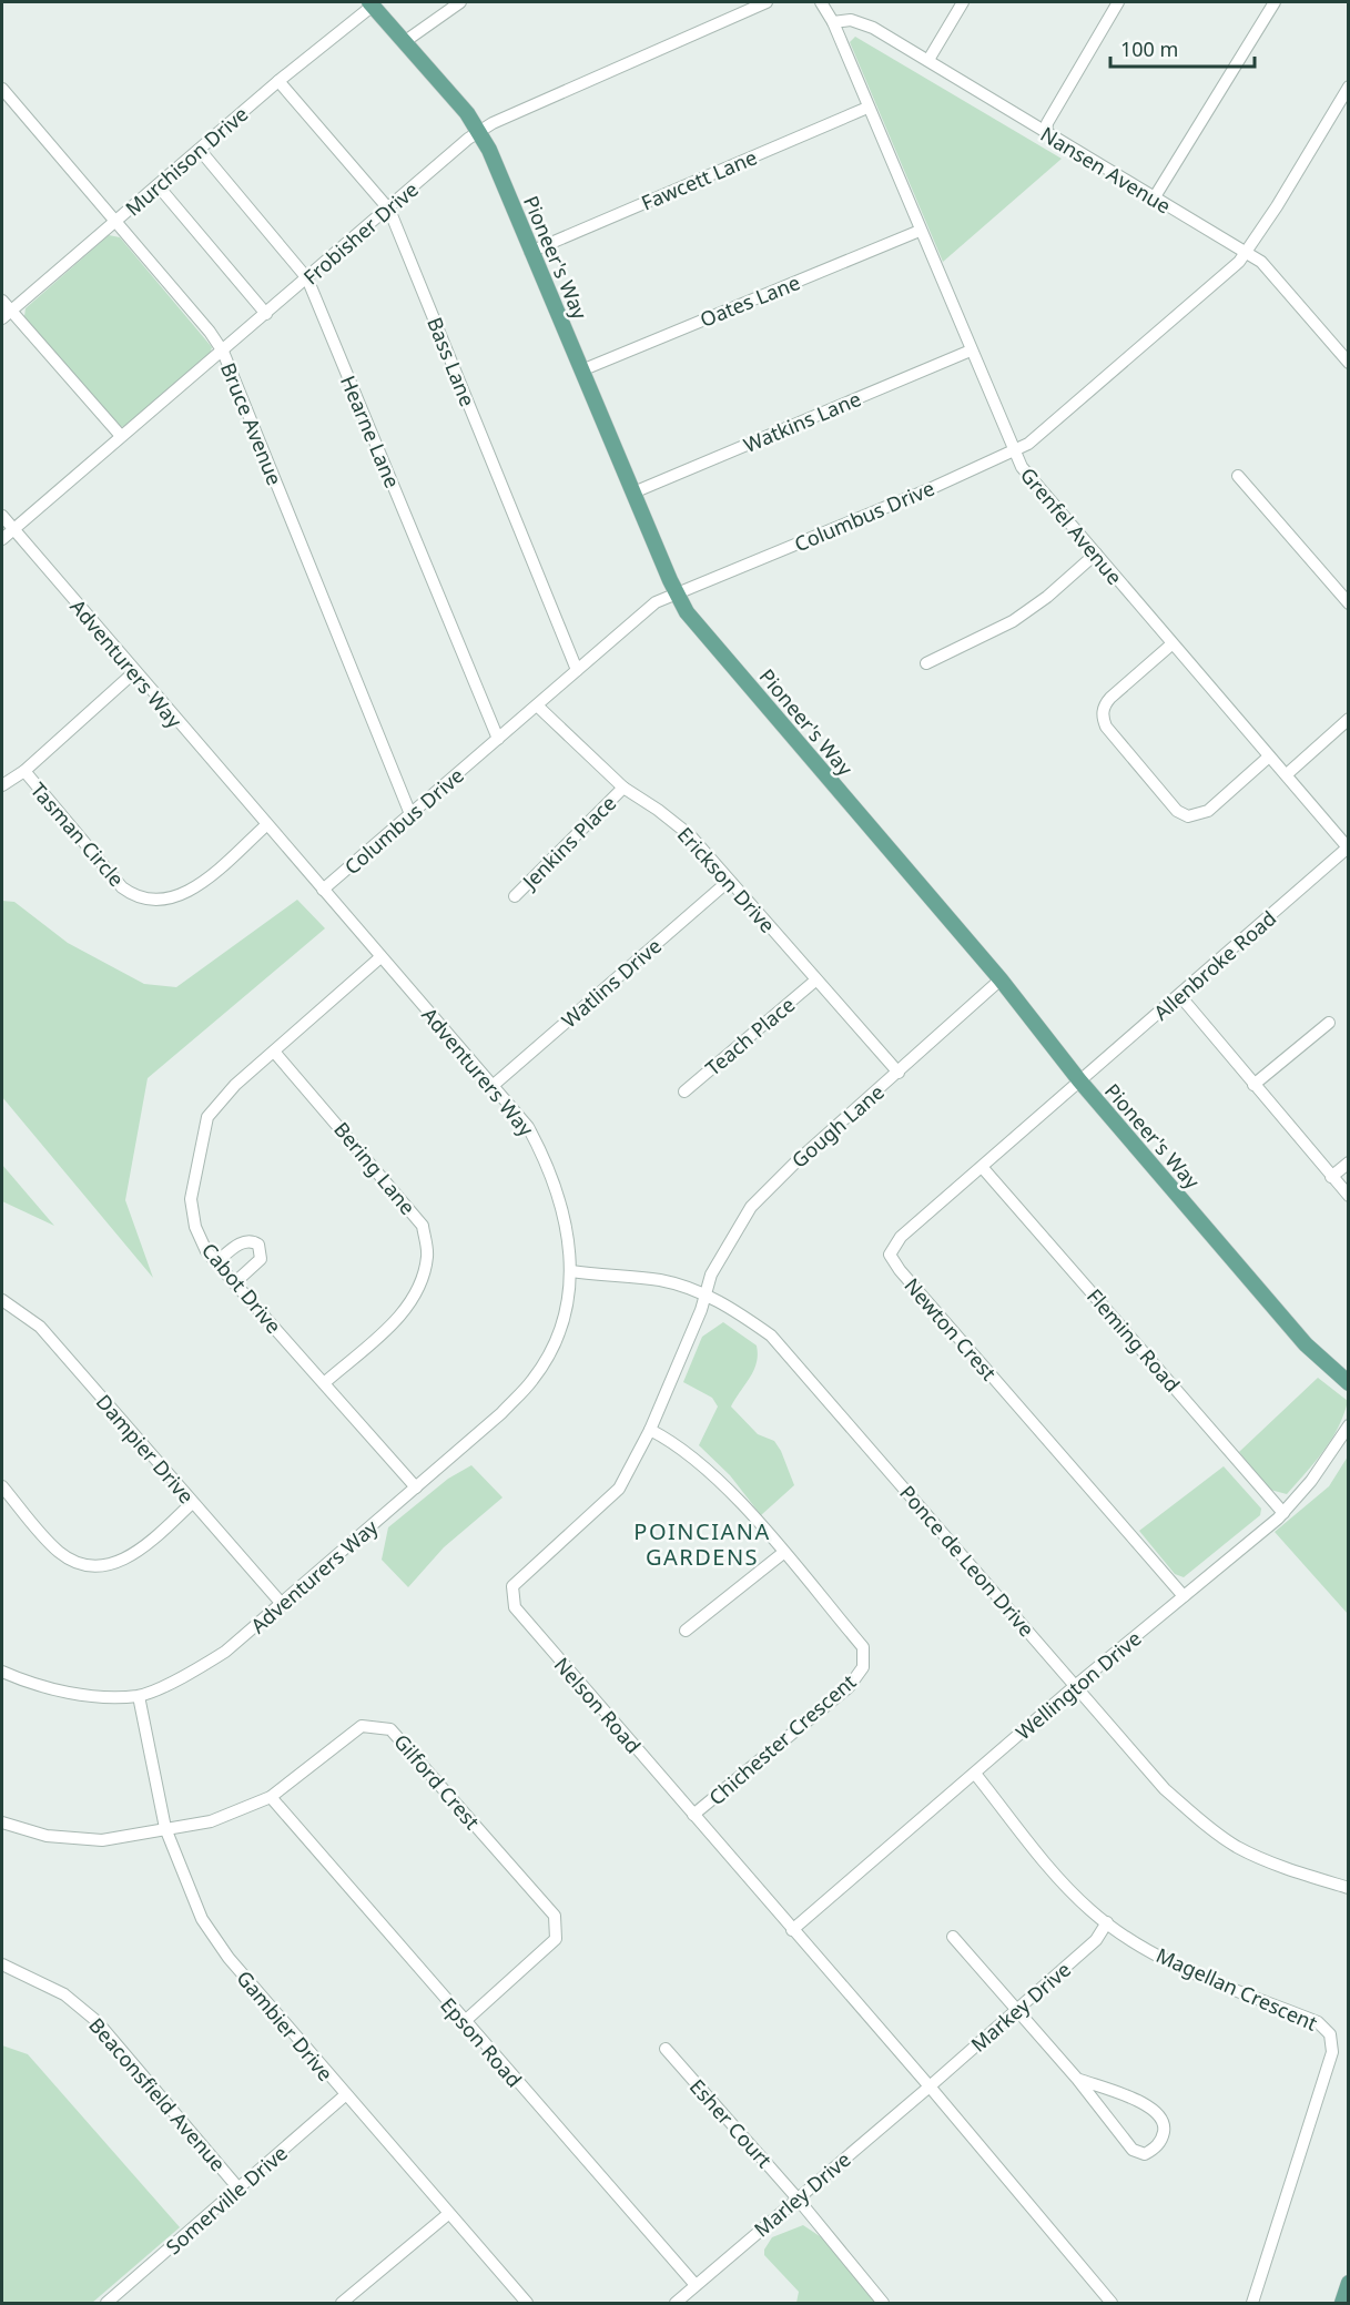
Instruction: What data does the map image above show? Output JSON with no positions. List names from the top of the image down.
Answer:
{
  "streets": {
    "main road": ["Pioneer's Way"],
    "street": [
      "Murchison Drive",
      "Nansen Avenue",
      "Fawcett Lane",
      "Frobisher Drive",
      "Oates Lane",
      "Bass Lane",
      "Watkins Lane",
      "Bruce Avenue",
      "Hearne Lane",
      "Columbus Drive",
      "Grenfel Avenue",
      "Adventurers Way",
      "Tasman Circle",
      "Jenkins Place",
      "Erickson Drive",
      "Allenbroke Road",
      "Watlins Drive",
      "Teach Place",
      "Gough Lane",
      "Bering Lane",
      "Cabot Drive",
      "Newton Crest",
      "Fleming Road",
      "Dampier Drive",
      "Ponce de Leon Drive",
      "Wellington Drive",
      "Nelson Road",
      "Chichester Crescent",
      "Gilford Crest",
      "Magellan Crescent",
      "Markey Drive",
      "Gambier Drive",
      "Epson Road",
      "Beaconsfield Avenue",
      "Esher Court",
      "Marley Drive",
      "Somerville Drive"
    ]
  },
  "crossings": [
    ["Murchison Drive", "Pioneer's Way"],
    ["Murchison Drive", "Bass Lane"],
    ["Murchison Drive", "Bruce Avenue"],
    ["Murchison Drive", "Hearne Lane"],
    ["Nansen Avenue", "Columbus Drive"],
    ["Nansen Avenue", "Grenfel Avenue"],
    ["Fawcett Lane", "Pioneer's Way"],
    ["Fawcett Lane", "Grenfel Avenue"],
    ["Frobisher Drive", "Pioneer's Way"],
    ["Frobisher Drive", "Bass Lane"],
    ["Frobisher Drive", "Bruce Avenue"],
    ["Frobisher Drive", "Hearne Lane"],
    ["Frobisher Drive", "Adventurers Way"],
    ["Pioneer's Way", "Oates Lane"],
    ["Pioneer's Way", "Watkins Lane"],
    ["Pioneer's Way", "Columbus Drive"],
    ["Pioneer's Way", "Allenbroke Road"],
    ["Pioneer's Way", "Gough Lane"],
    ["Pioneer's Way", "Newton Crest"],
    ["Oates Lane", "Grenfel Avenue"],
    ["Bass Lane", "Columbus Drive"],
    ["Watkins Lane", "Grenfel Avenue"],
    ["Bruce Avenue", "Columbus Drive"],
    ["Hearne Lane", "Columbus Drive"],
    ["Columbus Drive", "Grenfel Avenue"],
    ["Columbus Drive", "Adventurers Way"],
    ["Columbus Drive", "Erickson Drive"],
    ["Grenfel Avenue", "Allenbroke Road"],
    ["Adventurers Way", "Tasman Circle"],
    ["Adventurers Way", "Watlins Drive"],
    ["Adventurers Way", "Cabot Drive"],
    ["Adventurers Way", "Dampier Drive"],
    ["Adventurers Way", "Ponce de Leon Drive"],
    ["Adventurers Way", "Gambier Drive"],
    ["Jenkins Place", "Erickson Drive"],
    ["Erickson Drive", "Watlins Drive"],
    ["Erickson Drive", "Teach Place"],
    ["Erickson Drive", "Gough Lane"],
    ["Allenbroke Road", "Newton Crest"],
    ["Gough Lane", "Ponce de Leon Drive"],
    ["Gough Lane", "Nelson Road"],
    ["Bering Lane", "Cabot Drive"],
    ["Newton Crest", "Fleming Road"],
    ["Newton Crest", "Wellington Drive"],
    ["Fleming Road", "Wellington Drive"],
    ["Ponce de Leon Drive", "Wellington Drive"],
    ["Ponce de Leon Drive", "Nelson Road"],
    ["Wellington Drive", "Nelson Road"],
    ["Wellington Drive", "Magellan Crescent"],
    ["Nelson Road", "Chichester Crescent"],
    ["Nelson Road", "Markey Drive"],
    ["Nelson Road", "Marley Drive"],
    ["Gilford Crest", "Gambier Drive"],
    ["Gilford Crest", "Epson Road"],
    ["Magellan Crescent", "Markey Drive"],
    ["Markey Drive", "Marley Drive"],
    ["Gambier Drive", "Somerville Drive"],
    ["Epson Road", "Marley Drive"],
    ["Beaconsfield Avenue", "Somerville Drive"],
    ["Esher Court", "Marley Drive"]
  ],
  "districts": ["POINCIANA GARDENS"],
  "scale_bar": "100 m"
}
